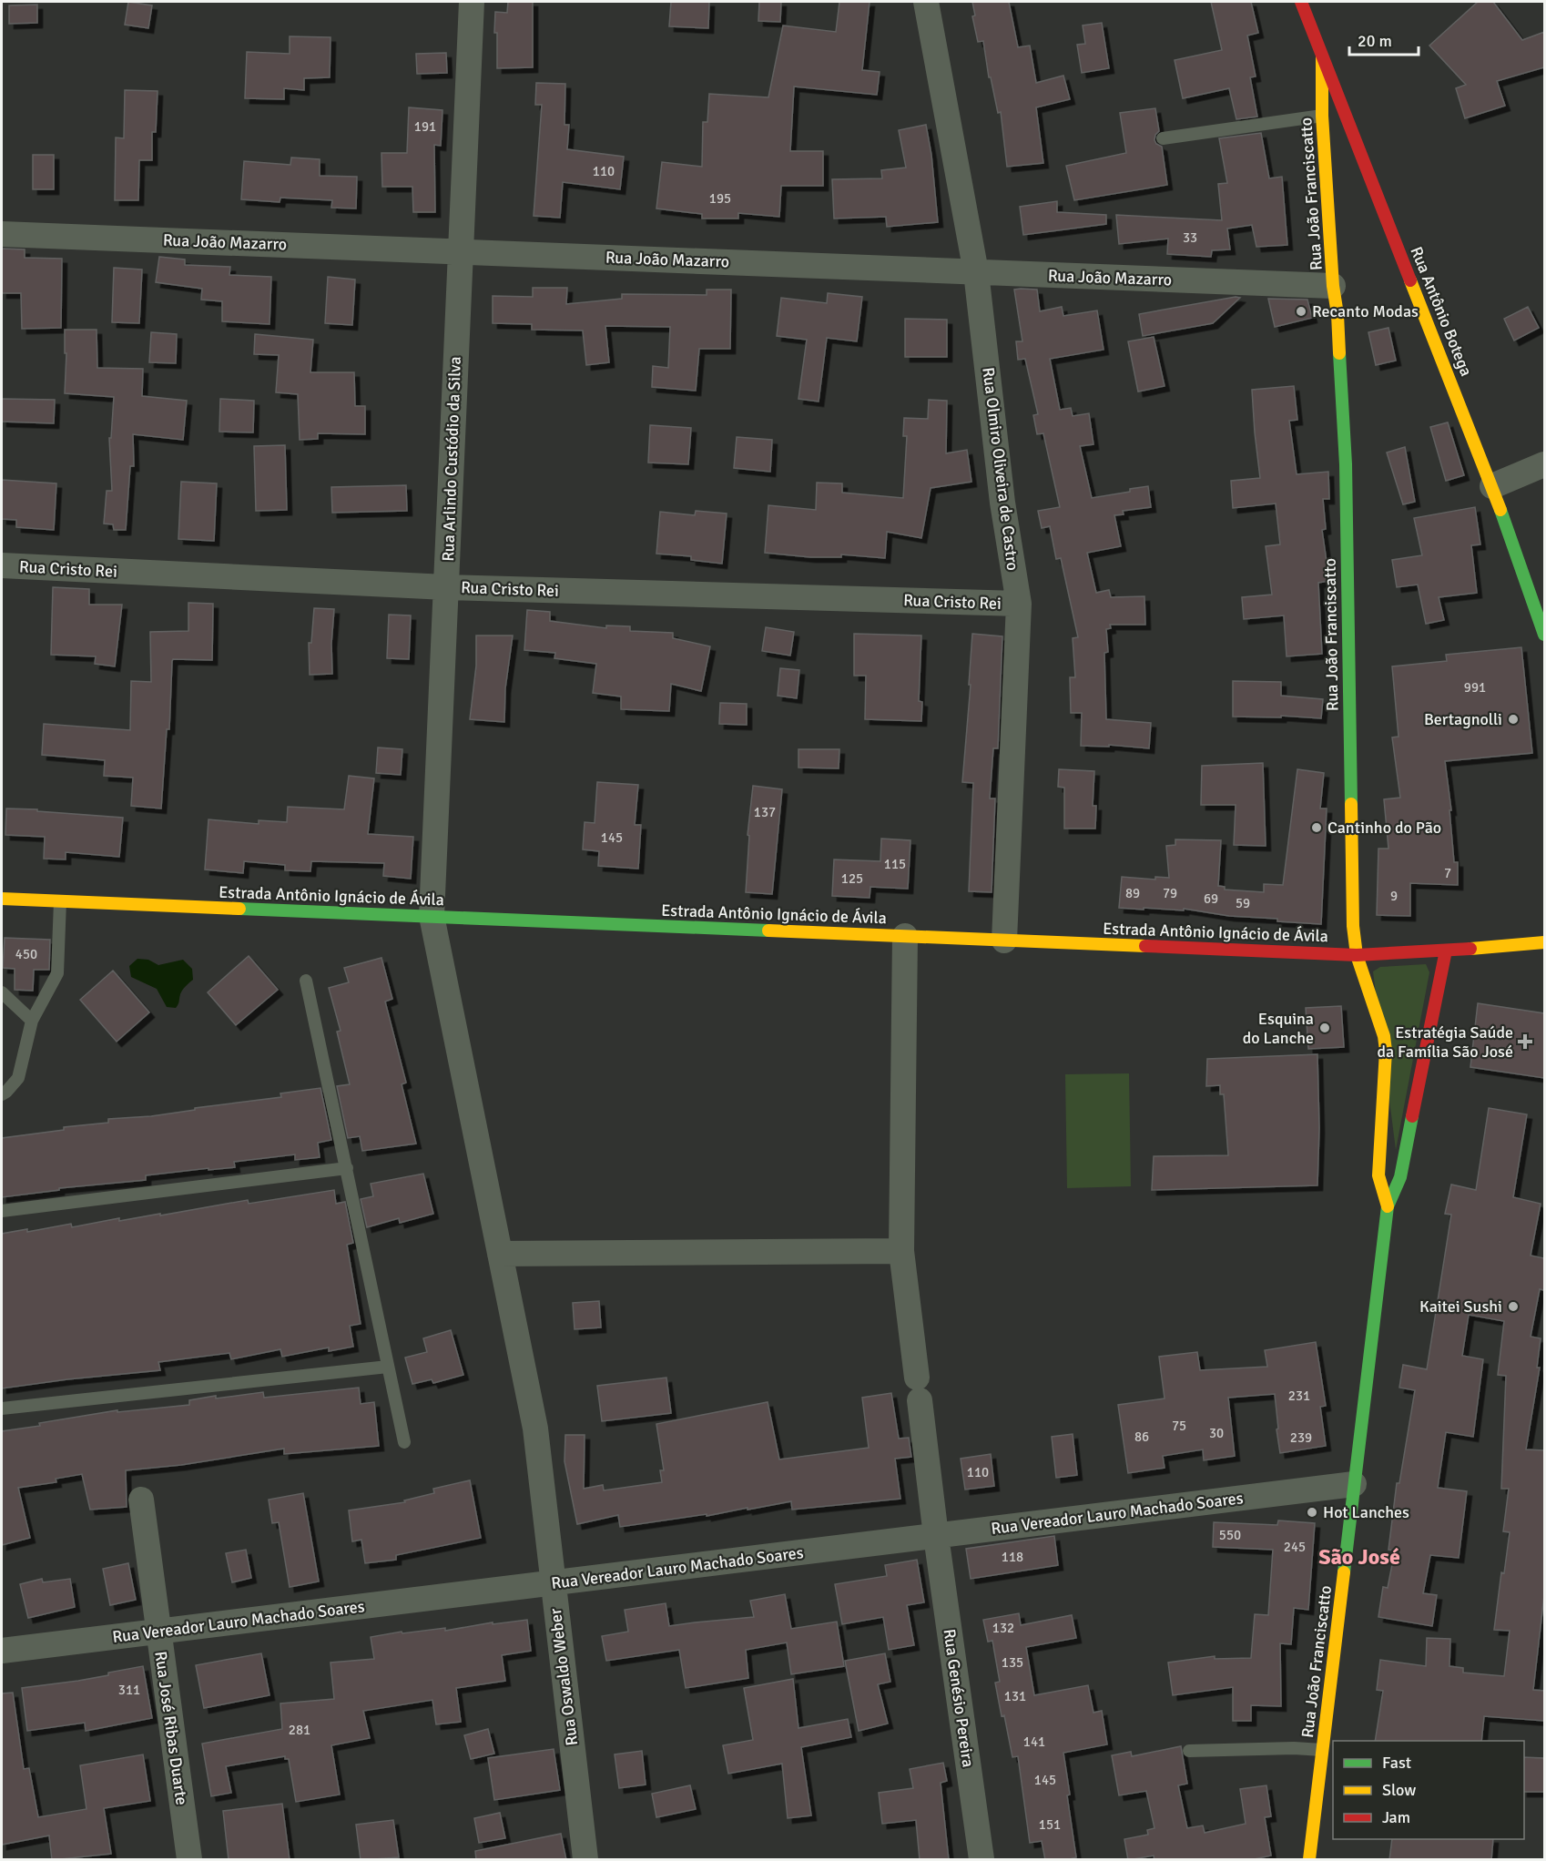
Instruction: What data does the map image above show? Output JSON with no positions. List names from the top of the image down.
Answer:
{
  "streets": {
    "street": [
      "Rua João Franciscatto",
      "Rua João Mazarro",
      "Rua Antônio Botega",
      "Rua Arlindo Custódio da Silva",
      "Rua Olmiro Oliveira de Castro",
      "Rua Cristo Rei",
      "Estrada Antônio Ignácio de Ávila",
      "Rua Vereador Lauro Machado Soares",
      "Rua Oswaldo Weber",
      "Rua Genésio Pereira",
      "Rua José Ribas Duarte"
    ]
  },
  "crossings": [
    ["Rua João Franciscatto", "Rua João Mazarro"],
    ["Rua João Franciscatto", "Rua Antônio Botega"],
    ["Rua João Franciscatto", "Estrada Antônio Ignácio de Ávila"],
    ["Rua João Franciscatto", "Rua Vereador Lauro Machado Soares"],
    ["Rua João Mazarro", "Rua Arlindo Custódio da Silva"],
    ["Rua João Mazarro", "Rua Olmiro Oliveira de Castro"],
    ["Rua Arlindo Custódio da Silva", "Rua Cristo Rei"],
    ["Rua Arlindo Custódio da Silva", "Estrada Antônio Ignácio de Ávila"],
    ["Rua Arlindo Custódio da Silva", "Rua Oswaldo Weber"],
    ["Rua Olmiro Oliveira de Castro", "Rua Cristo Rei"],
    ["Rua Olmiro Oliveira de Castro", "Estrada Antônio Ignácio de Ávila"],
    ["Estrada Antônio Ignácio de Ávila", "Rua Genésio Pereira"],
    ["Rua Vereador Lauro Machado Soares", "Rua Oswaldo Weber"],
    ["Rua Vereador Lauro Machado Soares", "Rua Genésio Pereira"],
    ["Rua Vereador Lauro Machado Soares", "Rua José Ribas Duarte"]
  ],
  "districts": ["São José"],
  "places": {
    "other": [
      "Recanto Modas",
      "Bertagnolli",
      "Cantinho do Pão",
      "Esquina do Lanche",
      "Kaitei Sushi",
      "Hot Lanches"
    ],
    "health": ["Estratégia Saúde da Família São José"]
  },
  "house_numbers": [
    "191",
    "110",
    "195",
    "33",
    "991",
    "137",
    "145",
    "115",
    "7",
    "125",
    "89",
    "79",
    "9",
    "69",
    "59",
    "450",
    "231",
    "75",
    "30",
    "86",
    "239",
    "110",
    "550",
    "245",
    "118",
    "132",
    "135",
    "311",
    "131",
    "281",
    "141",
    "145",
    "151"
  ],
  "legend": ["Fast", "Slow", "Jam"],
  "scale_bar": "20 m"
}
